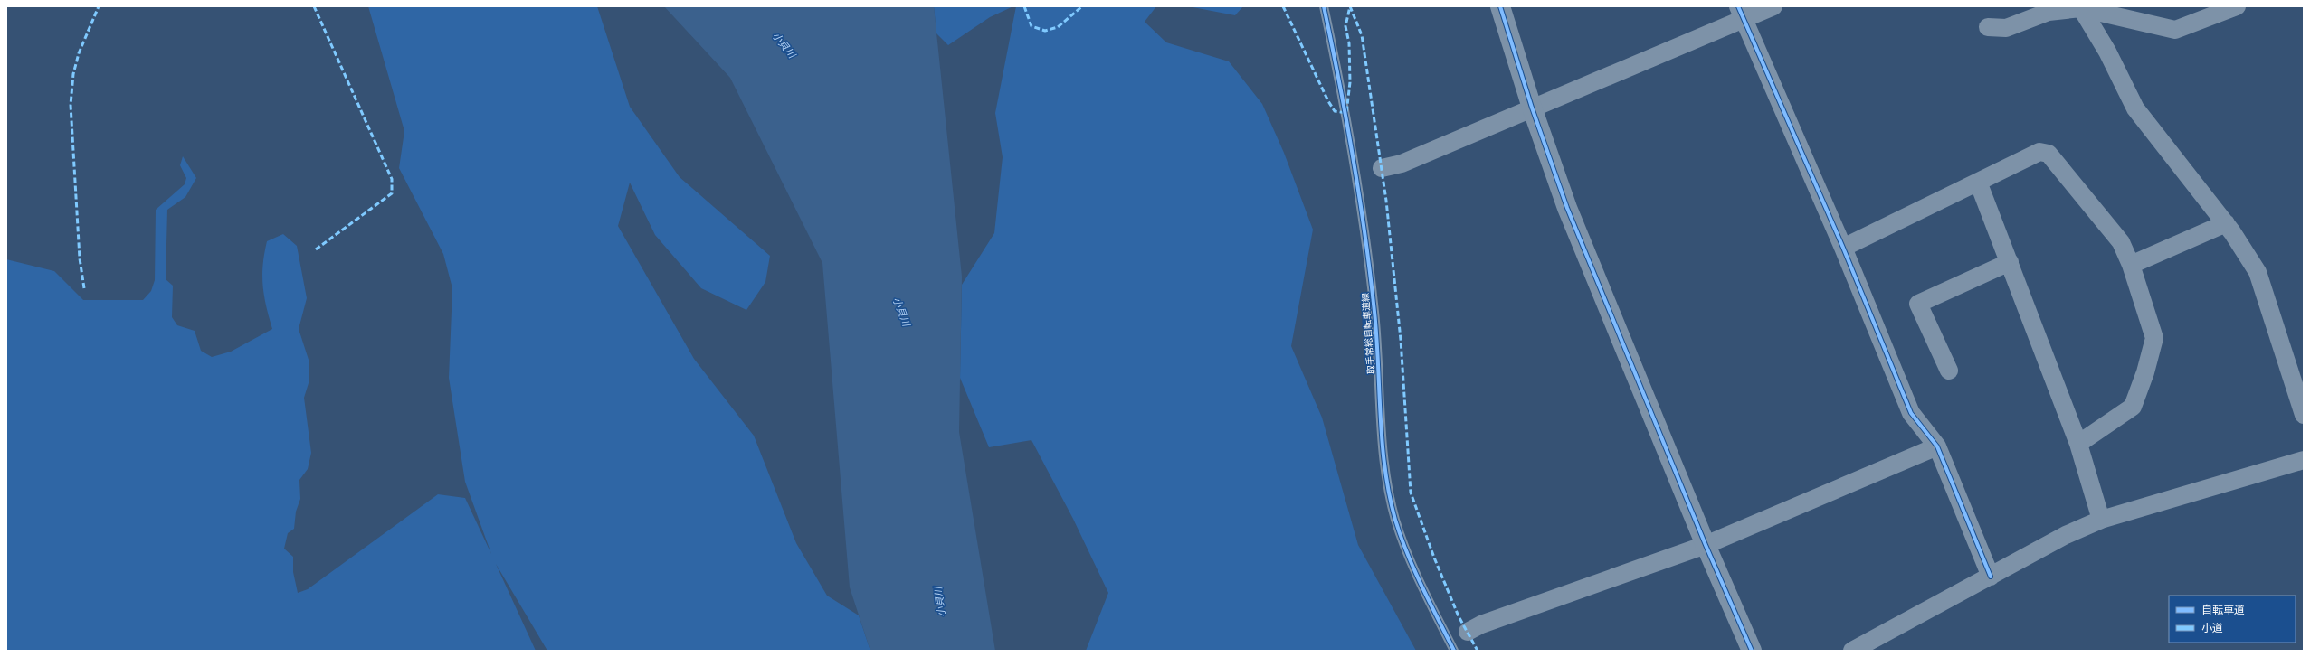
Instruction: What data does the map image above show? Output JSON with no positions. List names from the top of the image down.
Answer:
{
  "streets": {
    "lane": ["取手常総自転車道線"]
  },
  "water": ["小貝川"],
  "legend": ["自転車道", "小道"]
}
